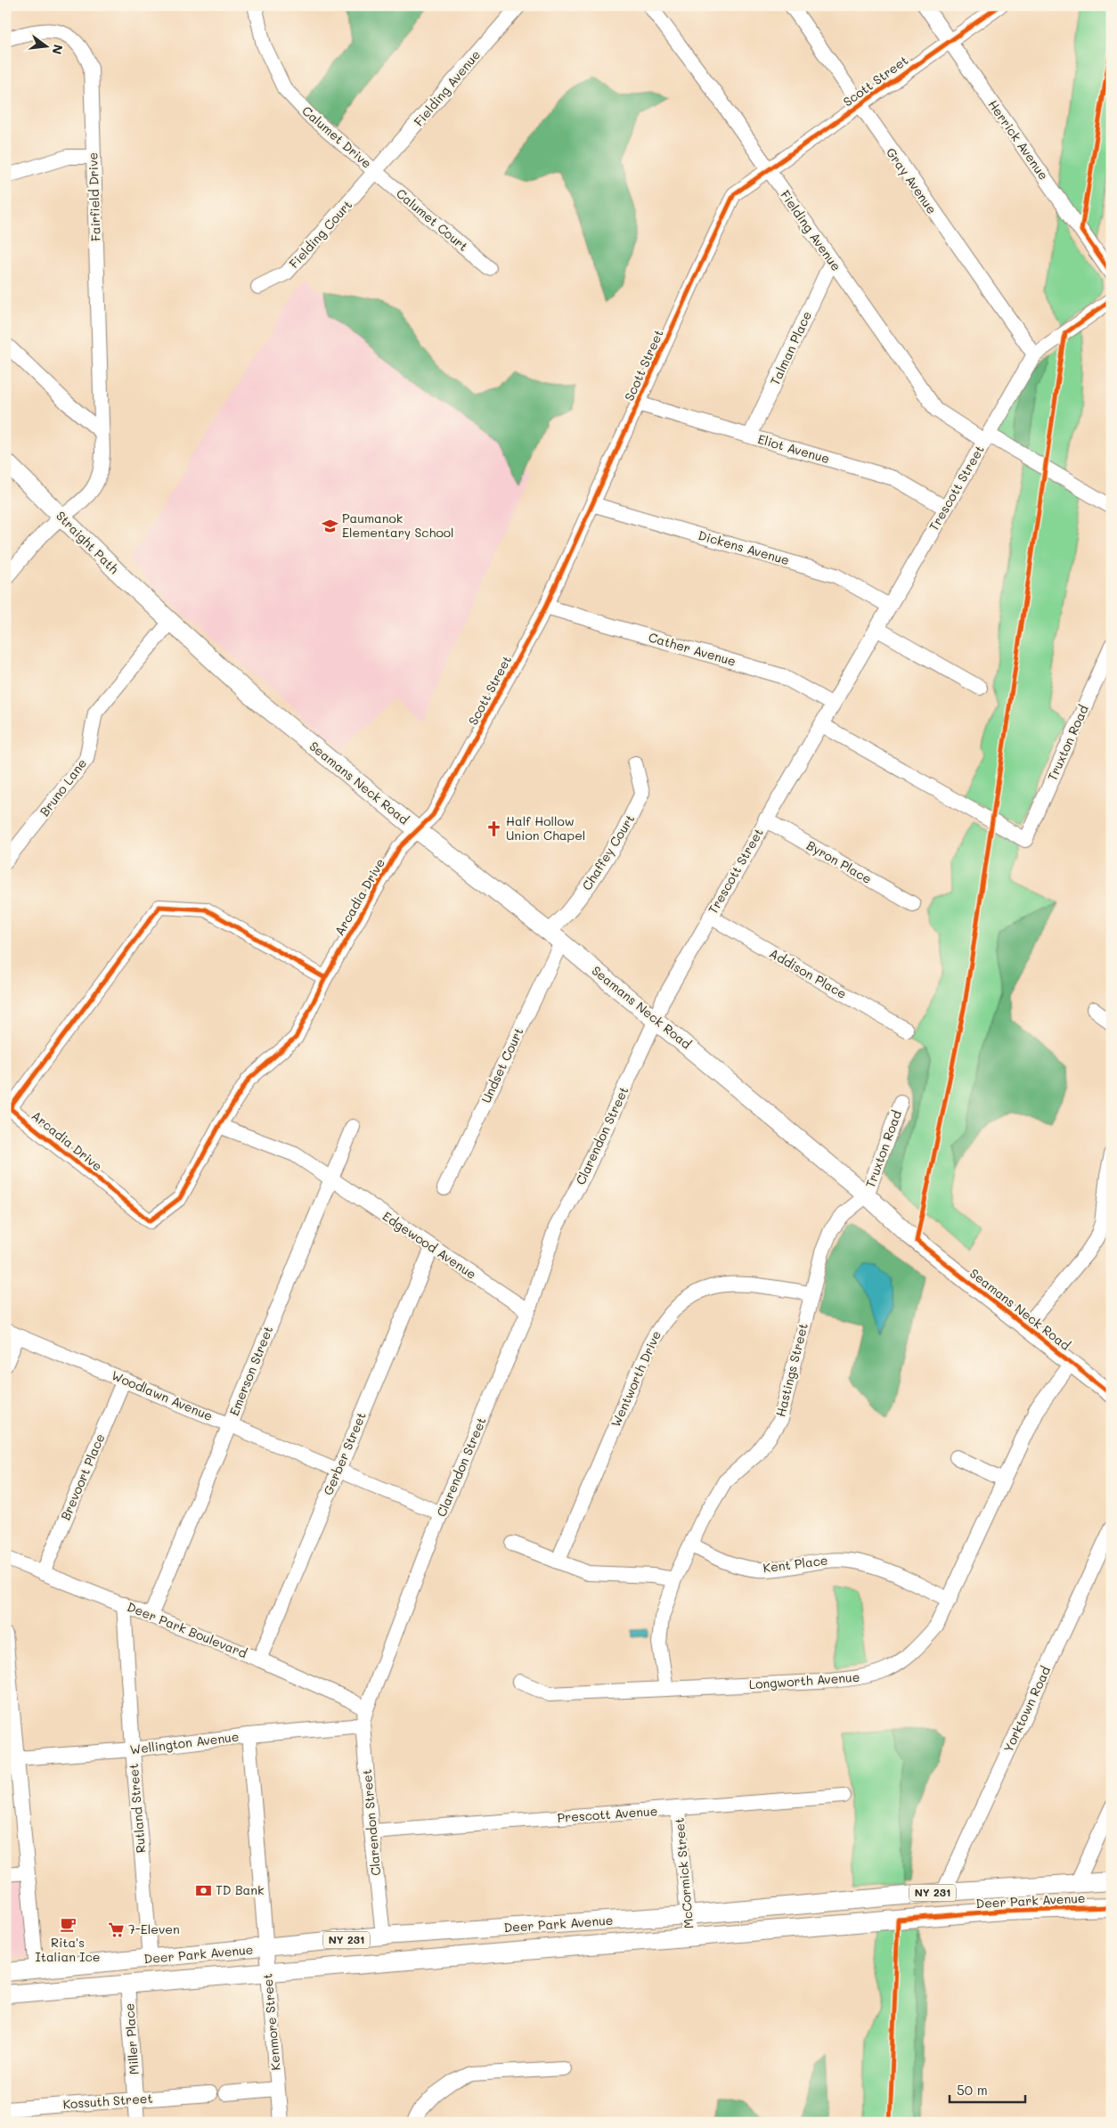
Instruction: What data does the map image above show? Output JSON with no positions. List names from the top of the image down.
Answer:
{
  "streets": {
    "main road": [
      "Straight Path",
      "Seamans Neck Road",
      "NY 231",
      "Deer Park Avenue"
    ],
    "street": [
      "Scott Street",
      "Fielding Avenue",
      "Calumet Drive",
      "Herrick Avenue",
      "Gray Avenue",
      "Fairfield Drive",
      "Calumet Court",
      "Fielding Court",
      "Talman Place",
      "Eliot Avenue",
      "Trescott Street",
      "Dickens Avenue",
      "Cather Avenue",
      "Truxton Road",
      "Bruno Lane",
      "Chaffey Court",
      "Byron Place",
      "Arcadia Drive",
      "Addison Place",
      "Undset Court",
      "Clarendon Street",
      "Edgewood Avenue",
      "Hastings Street",
      "Emerson Street",
      "Wentworth Drive",
      "Woodlawn Avenue",
      "Gerber Street",
      "Brevoort Place",
      "Kent Place",
      "Deer Park Boulevard",
      "Longworth Avenue",
      "Yorktown Road",
      "Wellington Avenue",
      "Rutland Street",
      "Prescott Avenue",
      "McCormick Street",
      "Kenmore Street",
      "Miller Place",
      "Kossuth Street"
    ]
  },
  "crossings": [
    ["Scott Street", "Fielding Avenue"],
    ["Scott Street", "Herrick Avenue"],
    ["Scott Street", "Gray Avenue"],
    ["Scott Street", "Eliot Avenue"],
    ["Scott Street", "Dickens Avenue"],
    ["Scott Street", "Cather Avenue"],
    ["Scott Street", "Seamans Neck Road"],
    ["Scott Street", "Arcadia Drive"],
    ["Fielding Avenue", "Calumet Drive"],
    ["Fielding Avenue", "Calumet Court"],
    ["Fielding Avenue", "Fielding Court"],
    ["Fielding Avenue", "Talman Place"],
    ["Fielding Avenue", "Trescott Street"],
    ["Calumet Drive", "Calumet Court"],
    ["Calumet Drive", "Fielding Court"],
    ["Gray Avenue", "Trescott Street"],
    ["Fairfield Drive", "Straight Path"],
    ["Calumet Court", "Fielding Court"],
    ["Talman Place", "Eliot Avenue"],
    ["Eliot Avenue", "Trescott Street"],
    ["Trescott Street", "Dickens Avenue"],
    ["Trescott Street", "Cather Avenue"],
    ["Trescott Street", "Truxton Road"],
    ["Trescott Street", "Seamans Neck Road"],
    ["Trescott Street", "Byron Place"],
    ["Trescott Street", "Addison Place"],
    ["Trescott Street", "Clarendon Street"],
    ["Straight Path", "Seamans Neck Road"],
    ["Straight Path", "Bruno Lane"],
    ["Truxton Road", "Seamans Neck Road"],
    ["Truxton Road", "Hastings Street"],
    ["Seamans Neck Road", "Bruno Lane"],
    ["Seamans Neck Road", "Chaffey Court"],
    ["Seamans Neck Road", "Arcadia Drive"],
    ["Seamans Neck Road", "Undset Court"],
    ["Seamans Neck Road", "Clarendon Street"],
    ["Seamans Neck Road", "Hastings Street"],
    ["Seamans Neck Road", "Longworth Avenue"],
    ["Chaffey Court", "Undset Court"],
    ["Arcadia Drive", "Edgewood Avenue"],
    ["Clarendon Street", "Edgewood Avenue"],
    ["Clarendon Street", "Woodlawn Avenue"],
    ["Clarendon Street", "Deer Park Boulevard"],
    ["Clarendon Street", "Wellington Avenue"],
    ["Clarendon Street", "Prescott Avenue"],
    ["Clarendon Street", "Deer Park Avenue"],
    ["Edgewood Avenue", "Emerson Street"],
    ["Edgewood Avenue", "Gerber Street"],
    ["Hastings Street", "Wentworth Drive"],
    ["Hastings Street", "Kent Place"],
    ["Hastings Street", "Longworth Avenue"],
    ["Emerson Street", "Woodlawn Avenue"],
    ["Emerson Street", "Deer Park Boulevard"],
    ["Woodlawn Avenue", "Gerber Street"],
    ["Woodlawn Avenue", "Brevoort Place"],
    ["Gerber Street", "Deer Park Boulevard"],
    ["Brevoort Place", "Deer Park Boulevard"],
    ["Kent Place", "Longworth Avenue"],
    ["Deer Park Boulevard", "Wellington Avenue"],
    ["Deer Park Boulevard", "Rutland Street"],
    ["Yorktown Road", "Deer Park Avenue"],
    ["Wellington Avenue", "Rutland Street"],
    ["Wellington Avenue", "Kenmore Street"],
    ["Rutland Street", "Deer Park Avenue"],
    ["Prescott Avenue", "McCormick Street"],
    ["McCormick Street", "Deer Park Avenue"],
    ["Deer Park Avenue", "Kenmore Street"],
    ["Deer Park Avenue", "Miller Place"],
    ["Miller Place", "Kossuth Street"]
  ],
  "places": {
    "school or university": ["Paumanok Elementary School"],
    "church": ["Half Hollow Union Chapel"],
    "bank": ["TD Bank"],
    "cafe": ["Rita's Italian Ice"],
    "supermarket": ["7-Eleven"]
  },
  "scale_bar": "50 m",
  "north": "right"
}
